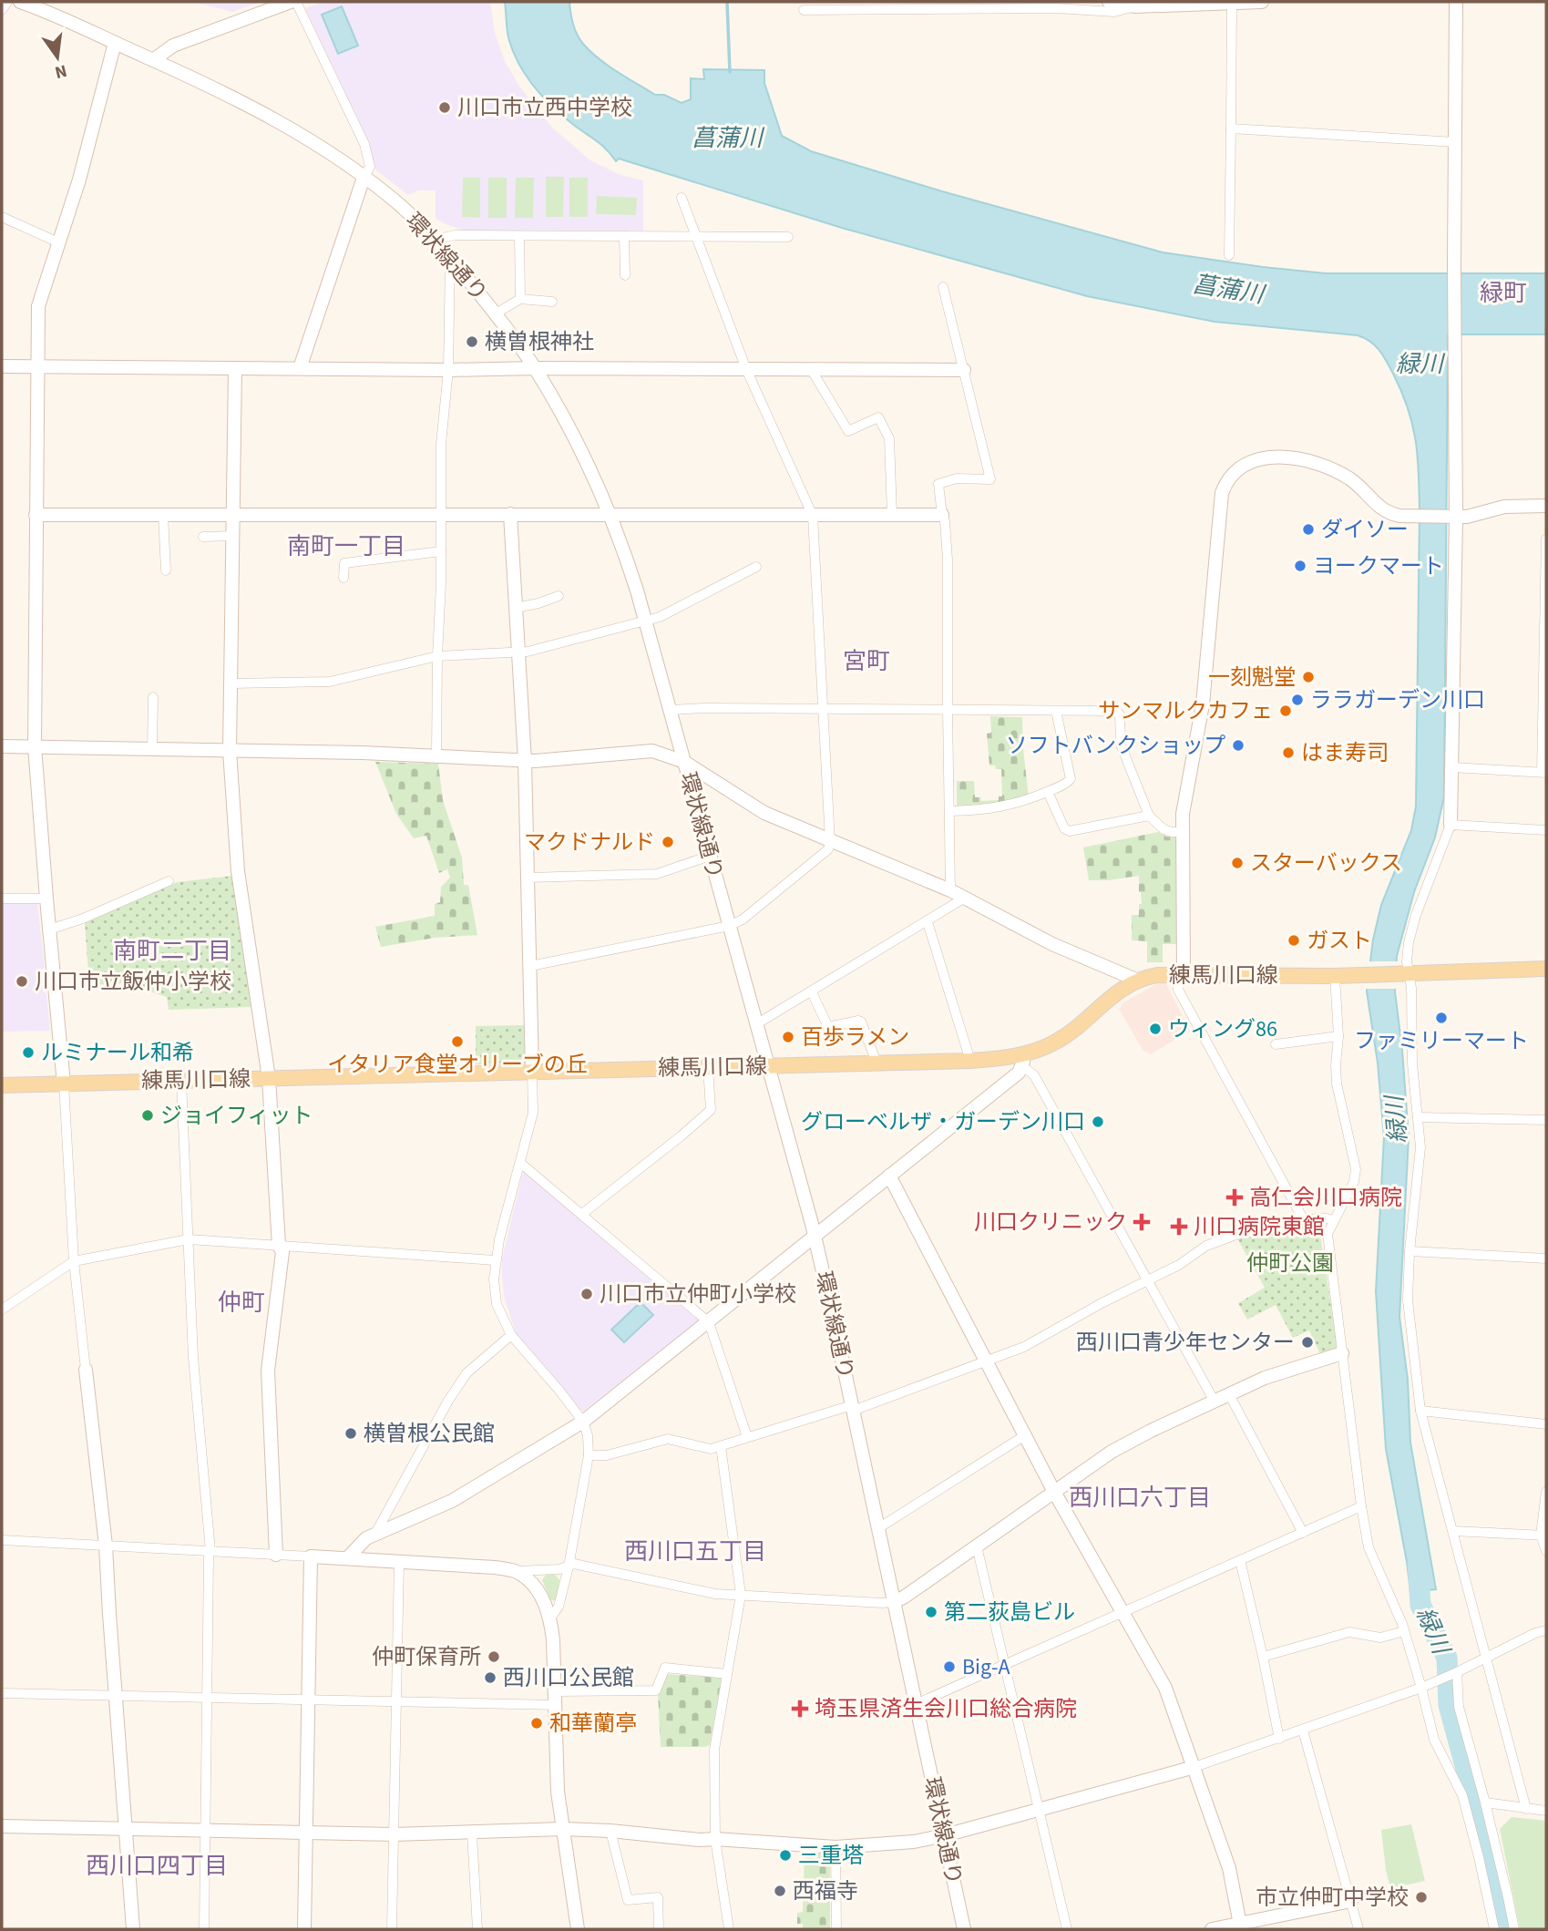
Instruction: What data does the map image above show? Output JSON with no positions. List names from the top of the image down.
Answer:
{
  "streets": {
    "main road": ["練馬川口線"],
    "street": ["環状線通り"]
  },
  "crossings": [
    ["環状線通り", "練馬川口線"]
  ],
  "districts": [
    "緑町",
    "南町一丁目",
    "宮町",
    "南町二丁目",
    "仲町",
    "西川口六丁目",
    "西川口五丁目",
    "西川口四丁目"
  ],
  "water": ["菖蒲川", "緑川"],
  "parks": ["仲町公園"],
  "places": {
    "other": [
      "川口市立西中学校",
      "横曽根神社",
      "ダイソー",
      "ヨークマート",
      "一刻魁堂",
      "ララガーデン川口",
      "サンマルクカフェ",
      "ソフトバンクショップ",
      "はま寿司",
      "マクドナルド",
      "スターバックス",
      "ガスト",
      "川口市立飯仲小学校",
      "ファミリーマート",
      "ウィング86",
      "百歩ラメン",
      "イタリア食堂オリーブの丘",
      "ルミナール和希",
      "ジョイフィット",
      "グローベルザ・ガーデン川口",
      "川口市立仲町小学校",
      "西川口青少年センター",
      "横曽根公民館",
      "第二荻島ビル",
      "仲町保育所",
      "Big-A",
      "西川口公民館",
      "和華蘭亭",
      "三重塔",
      "西福寺",
      "市立仲町中学校"
    ],
    "health": [
      "高仁会川口病院",
      "川口クリニック",
      "川口病院東館",
      "埼玉県済生会川口総合病院"
    ]
  },
  "north": "bottom"
}
